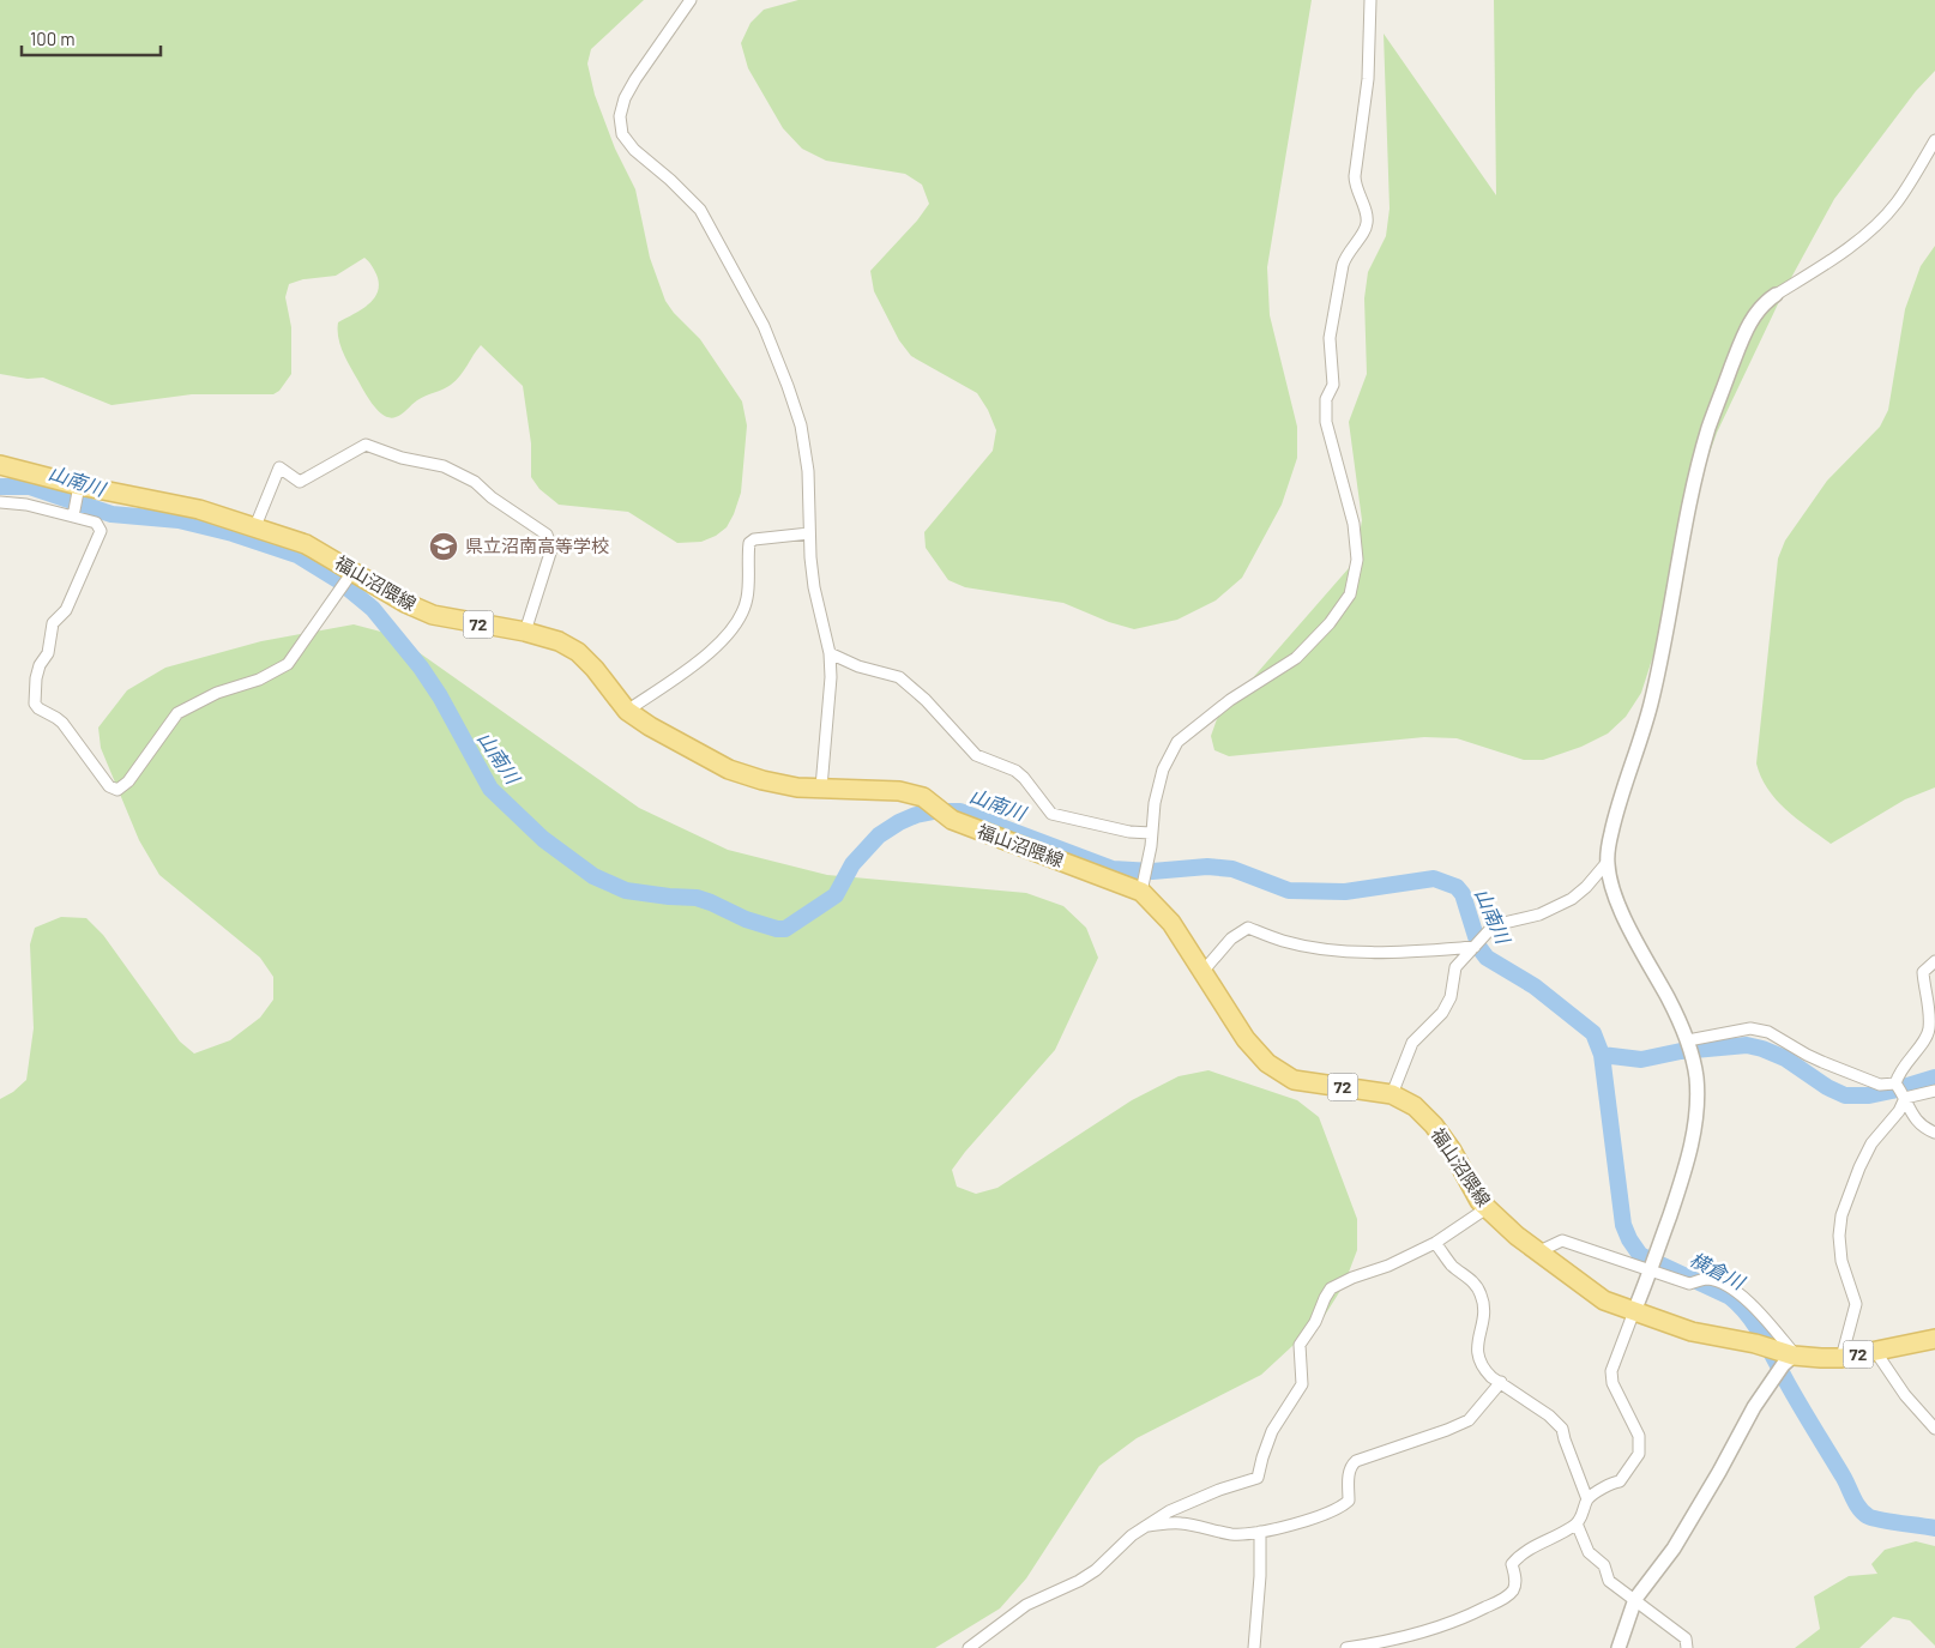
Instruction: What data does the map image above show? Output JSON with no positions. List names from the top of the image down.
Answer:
{
  "streets": {
    "main road": ["福山沼隈線", "72"]
  },
  "water": ["山南川", "横倉川"],
  "places": {
    "school or university": ["県立沼南高等学校"]
  },
  "scale_bar": "100 m"
}
